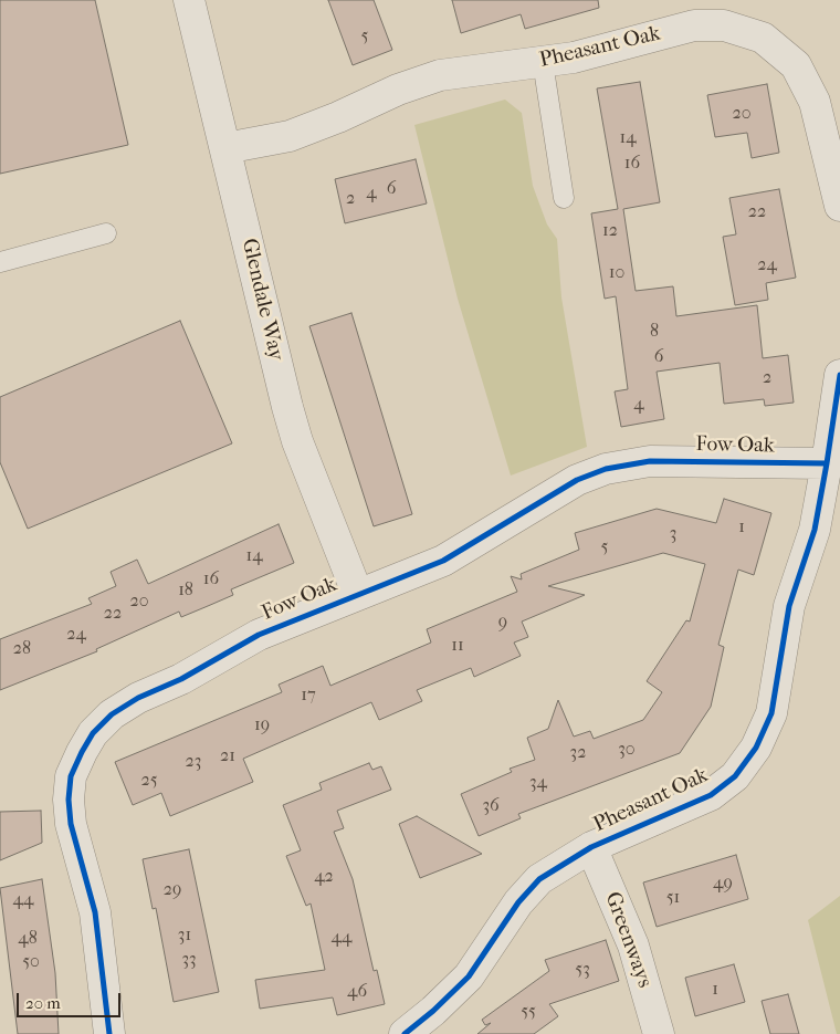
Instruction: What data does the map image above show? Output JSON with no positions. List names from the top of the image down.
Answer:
{
  "streets": {
    "street": [
      "Pheasant Oak",
      "Glendale Way",
      "Fow Oak",
      "Greenways"
    ]
  },
  "crossings": [
    ["Pheasant Oak", "Glendale Way"],
    ["Pheasant Oak", "Fow Oak"],
    ["Pheasant Oak", "Greenways"],
    ["Glendale Way", "Fow Oak"]
  ],
  "house_numbers": [
    "5",
    "20",
    "14",
    "16",
    "6",
    "4",
    "2",
    "22",
    "12",
    "24",
    "10",
    "8",
    "6",
    "2",
    "4",
    "1",
    "3",
    "5",
    "14",
    "16",
    "18",
    "20",
    "22",
    "9",
    "24",
    "11",
    "28",
    "17",
    "19",
    "30",
    "32",
    "21",
    "23",
    "25",
    "34",
    "36",
    "42",
    "49",
    "29",
    "51",
    "44",
    "31",
    "44",
    "48",
    "33",
    "50",
    "53",
    "1",
    "46",
    "55"
  ],
  "scale_bar": "20 m"
}
